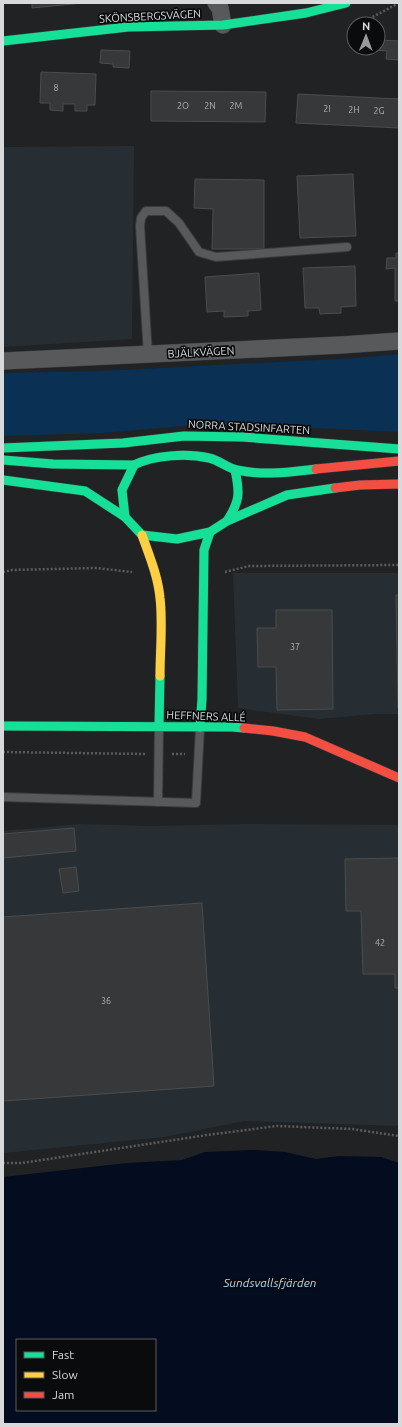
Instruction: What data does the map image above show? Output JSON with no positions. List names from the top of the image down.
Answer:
{
  "streets": {
    "main road": ["SKÖNSBERGSVÄGEN", "NORRA STADSINFARTEN", "HEFFNERS ALLÉ"],
    "street": ["BJÄLKVÄGEN"]
  },
  "water": ["Sundsvallsfjärden"],
  "house_numbers": [
    "8",
    "2O",
    "2N",
    "2M",
    "2I",
    "2H",
    "2G",
    "37",
    "42",
    "36"
  ],
  "legend": ["Fast", "Slow", "Jam"],
  "north": "top"
}
